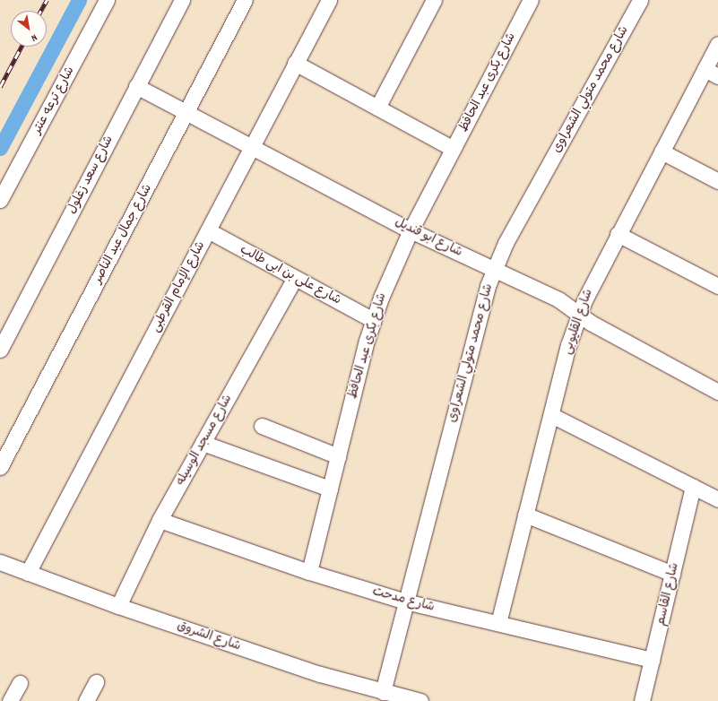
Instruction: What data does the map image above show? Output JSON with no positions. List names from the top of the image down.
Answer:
{
  "streets": {
    "street": [
      "شارع بكرى عبد الحافظ",
      "شارع محمد متولي الشعراوى",
      "شارع ترعه عنتر",
      "شارع سعد زغلول",
      "شارع جمال عبد الناصر",
      "شارع ابو قنديل",
      "شارع على بن ابى طالب",
      "شارع الإمام القرطبى",
      "شارع القليوبى",
      "شارع مسجد الوسيله",
      "شارع القاسم",
      "شارع مدحت",
      "شارع الشروق"
    ]
  },
  "crossings": [
    ["شارع بكرى عبد الحافظ", "شارع ابو قنديل"],
    ["شارع بكرى عبد الحافظ", "شارع على بن ابى طالب"],
    ["شارع بكرى عبد الحافظ", "شارع مدحت"],
    ["شارع محمد متولي الشعراوى", "شارع ابو قنديل"],
    ["شارع محمد متولي الشعراوى", "شارع مدحت"],
    ["شارع محمد متولي الشعراوى", "شارع الشروق"],
    ["شارع سعد زغلول", "شارع ابو قنديل"],
    ["شارع جمال عبد الناصر", "شارع ابو قنديل"],
    ["شارع ابو قنديل", "شارع الإمام القرطبى"],
    ["شارع ابو قنديل", "شارع القليوبى"],
    ["شارع على بن ابى طالب", "شارع الإمام القرطبى"],
    ["شارع على بن ابى طالب", "شارع مسجد الوسيله"],
    ["شارع الإمام القرطبى", "شارع الشروق"],
    ["شارع القليوبى", "شارع مدحت"],
    ["شارع مسجد الوسيله", "شارع مدحت"],
    ["شارع مسجد الوسيله", "شارع الشروق"],
    ["شارع القاسم", "شارع مدحت"]
  ],
  "north": "bottom right"
}
